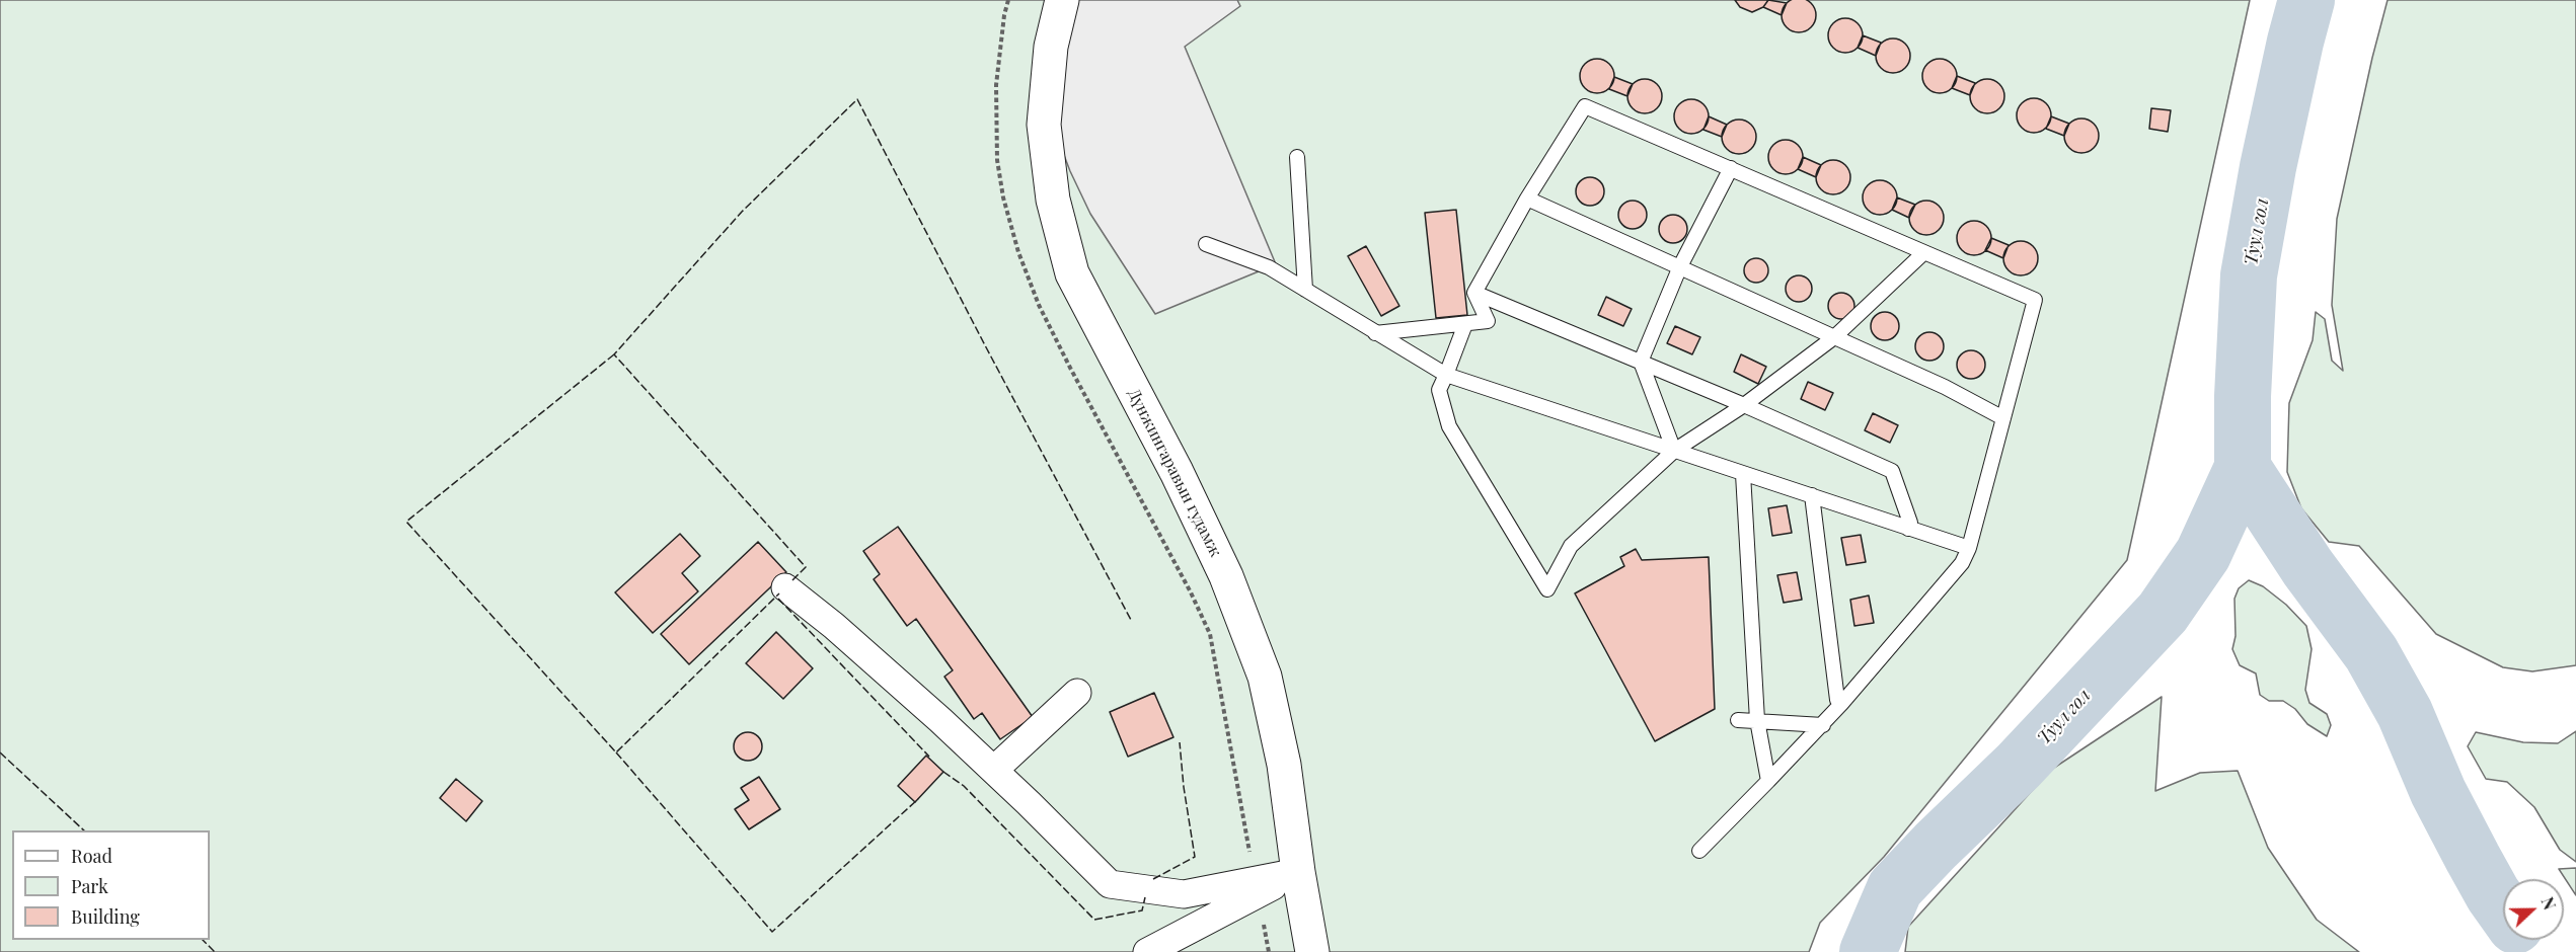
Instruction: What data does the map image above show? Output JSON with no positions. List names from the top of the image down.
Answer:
{
  "streets": {
    "main road": ["Дүнжингаравын гудамж"]
  },
  "water": ["Туул гол"],
  "legend": ["Road", "Park", "Building"],
  "north": "right"
}
